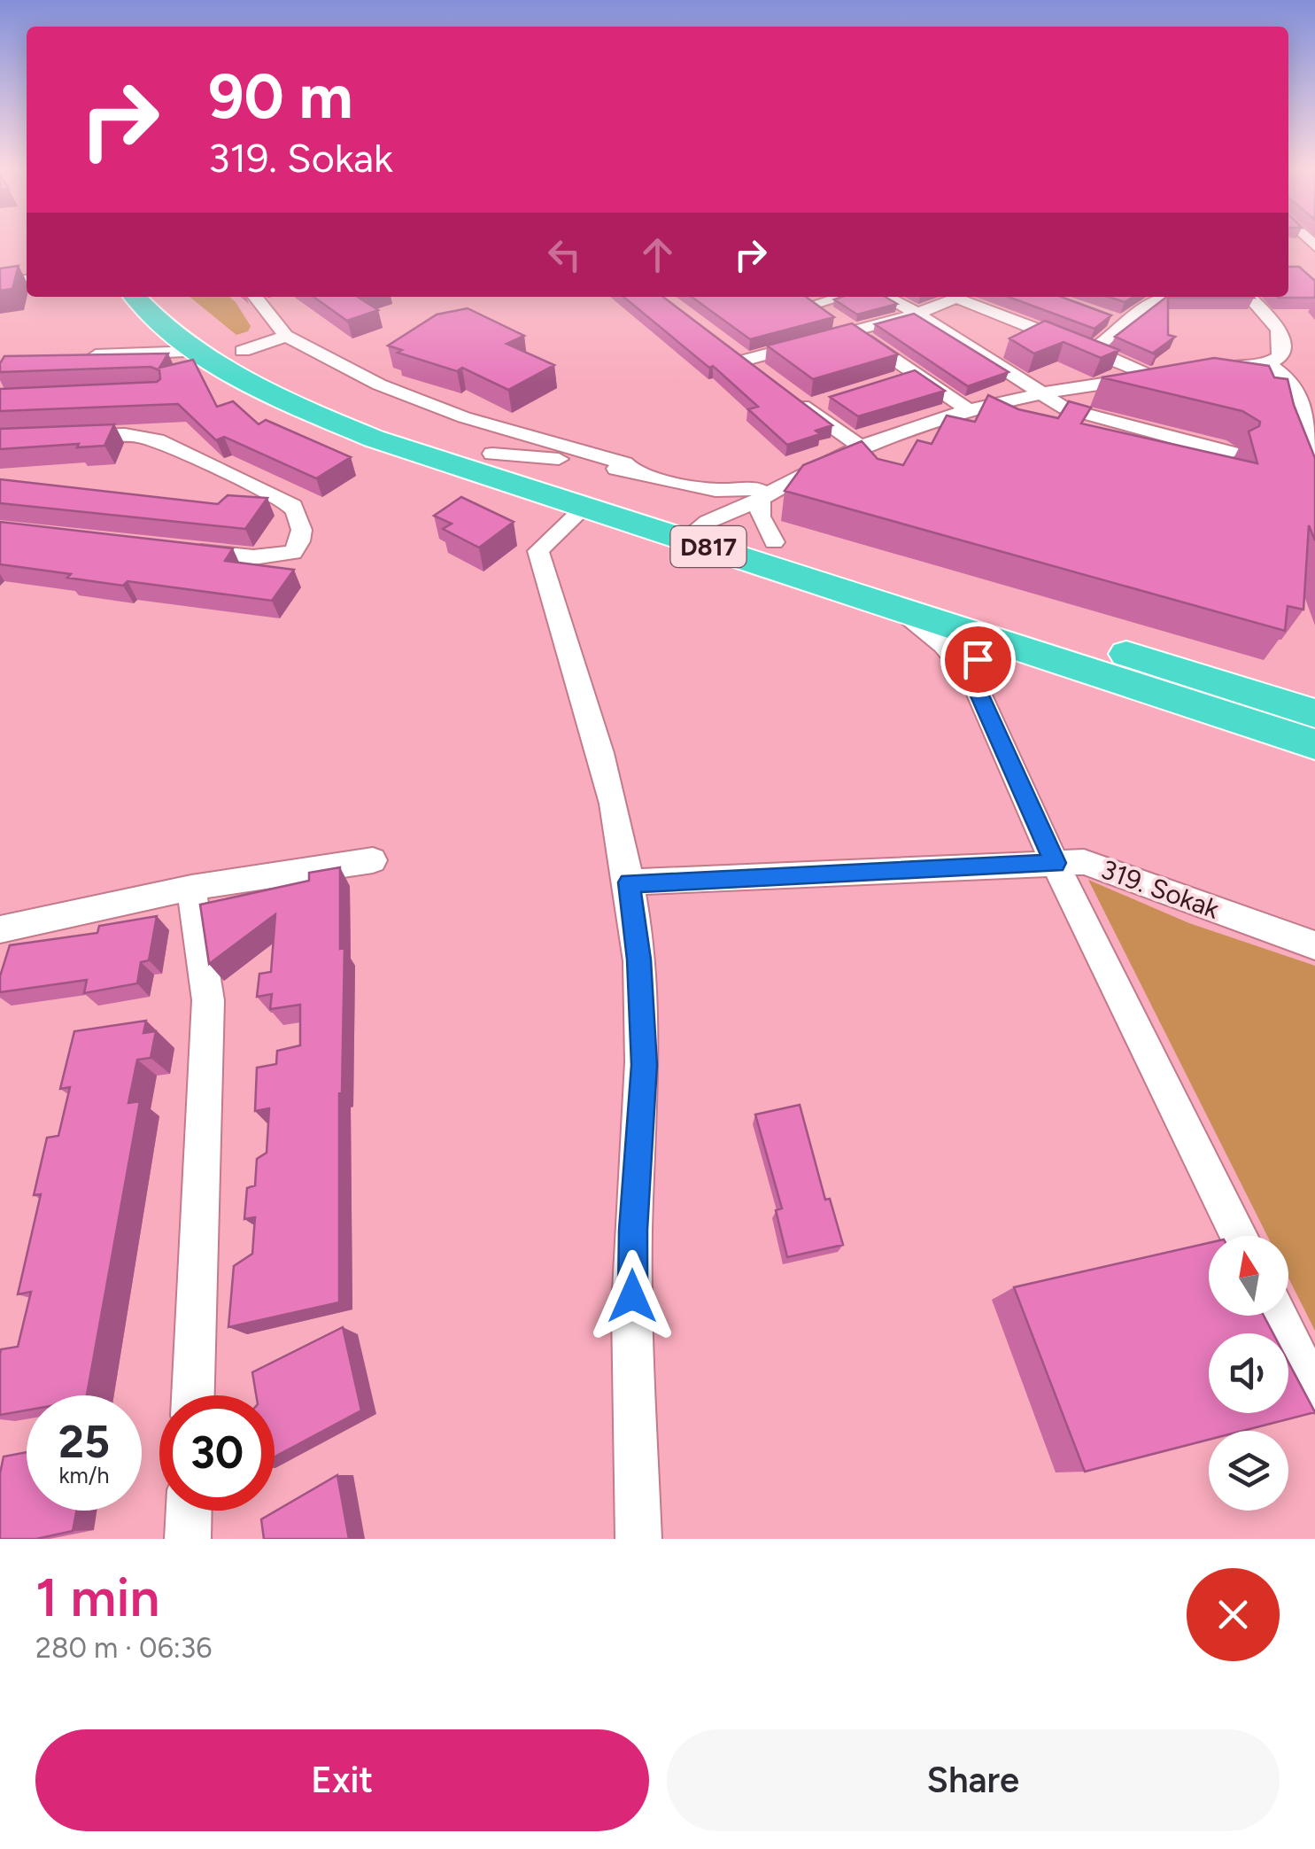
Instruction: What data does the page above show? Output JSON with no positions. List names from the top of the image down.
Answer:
{
  "streets": {
    "highway": ["D817"],
    "street": ["319. Sokak"]
  },
  "north": "top",
  "page": {
    "turn": ["90 m", "319. Sokak"],
    "speed": "25 km/h",
    "limit": "30",
    "heading": ["1 min", "280 m · 06:36"],
    "buttons": ["Exit", "Share"]
  }
}
